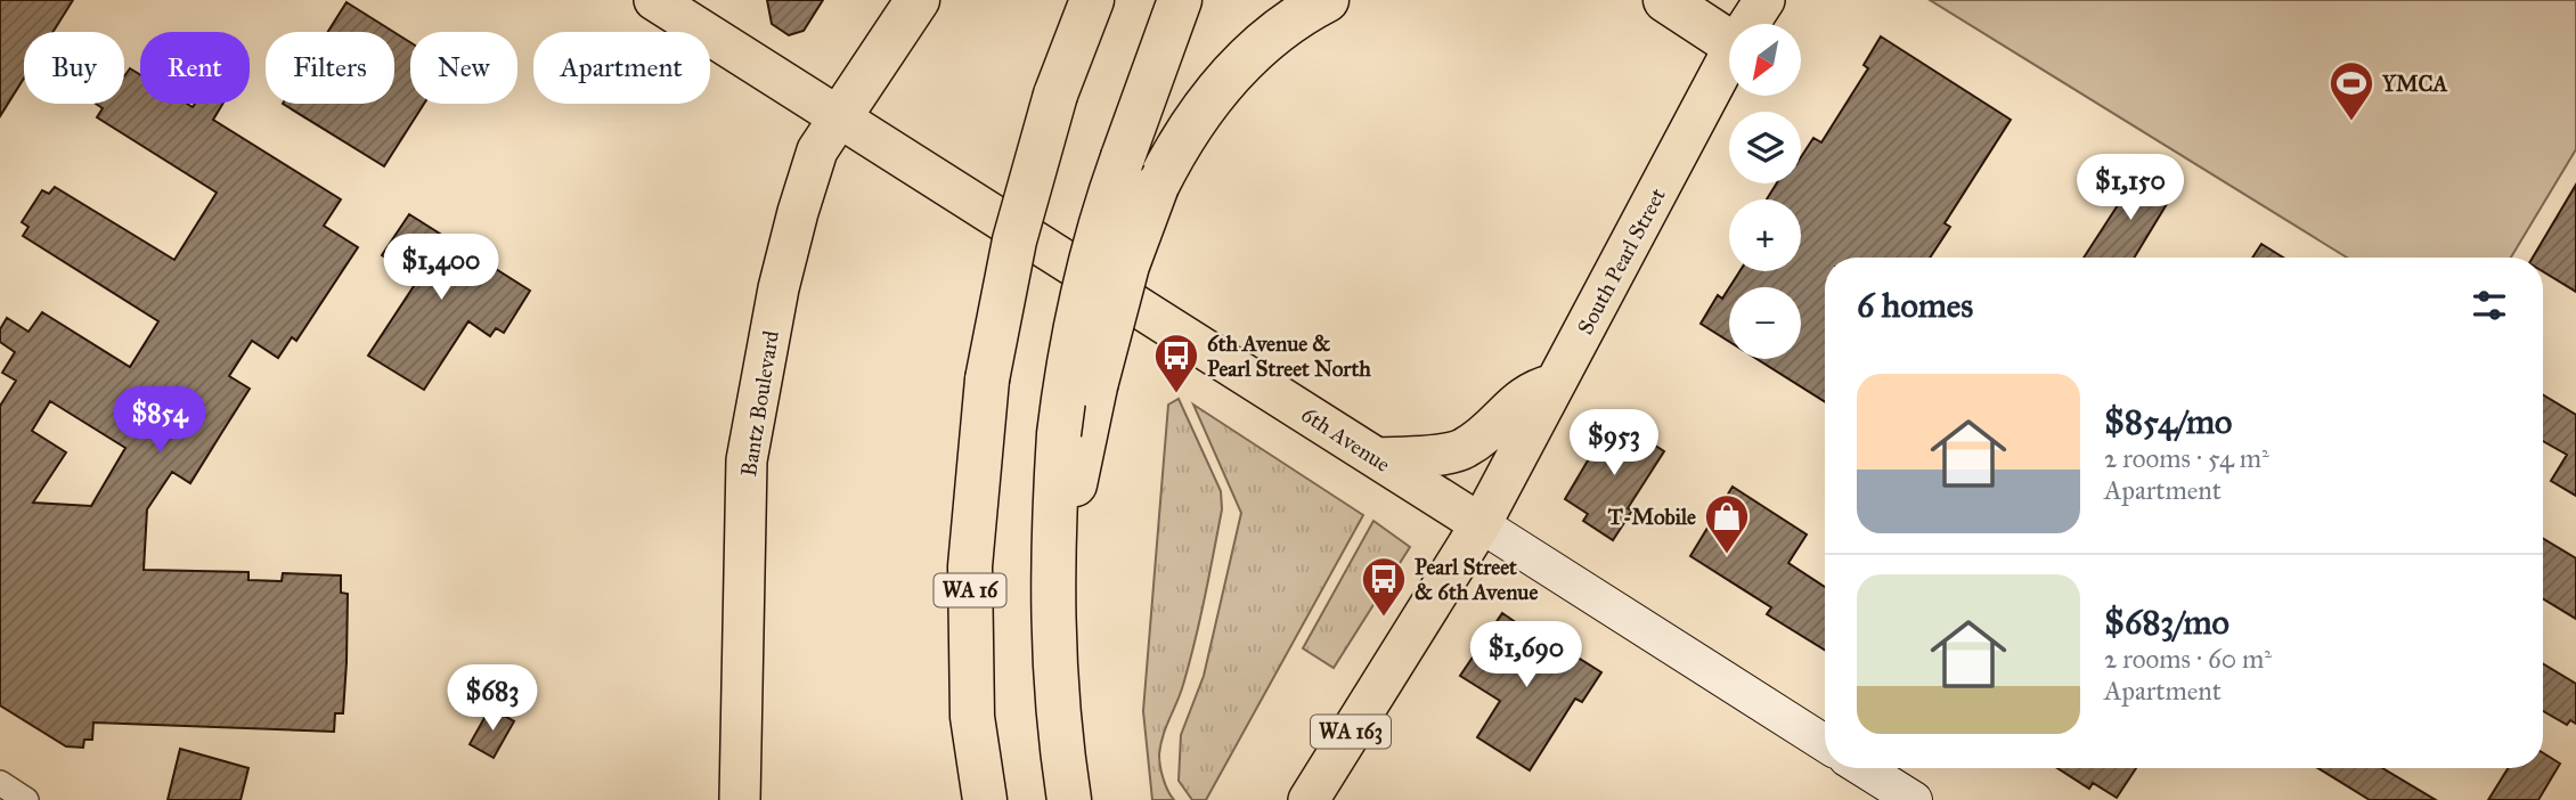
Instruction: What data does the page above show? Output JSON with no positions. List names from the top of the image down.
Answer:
{
  "streets": {
    "highway": ["WA 16"],
    "main road": [
      "South Pearl Street",
      "Bantz Boulevard",
      "6th Avenue",
      "WA 163"
    ]
  },
  "crossings": [
    ["South Pearl Street", "6th Avenue"],
    ["South Pearl Street", "WA 163"],
    ["Bantz Boulevard", "6th Avenue"],
    ["6th Avenue", "WA 163"]
  ],
  "places": {
    "sports": ["YMCA"],
    "bus stop": ["6th Avenue & Pearl Street North", "Pearl Street & 6th Avenue"],
    "shop": ["T-Mobile"]
  },
  "north": "bottom left",
  "page": {
    "map_buttons": ["+", "−"],
    "chip": [
      "Buy",
      "Rent",
      "Filters",
      "New",
      "Apartment"
    ],
    "price": [
      "$1,150",
      "$1,400",
      "$854",
      "$953",
      "$1,690",
      "$683"
    ],
    "heading": "6 homes",
    "list": [
      {
        "name": "$854/mo",
        "note": "2 rooms · 54 m² · Apartment"
      },
      {
        "name": "$683/mo",
        "note": "2 rooms · 60 m² · Apartment"
      }
    ]
  }
}
